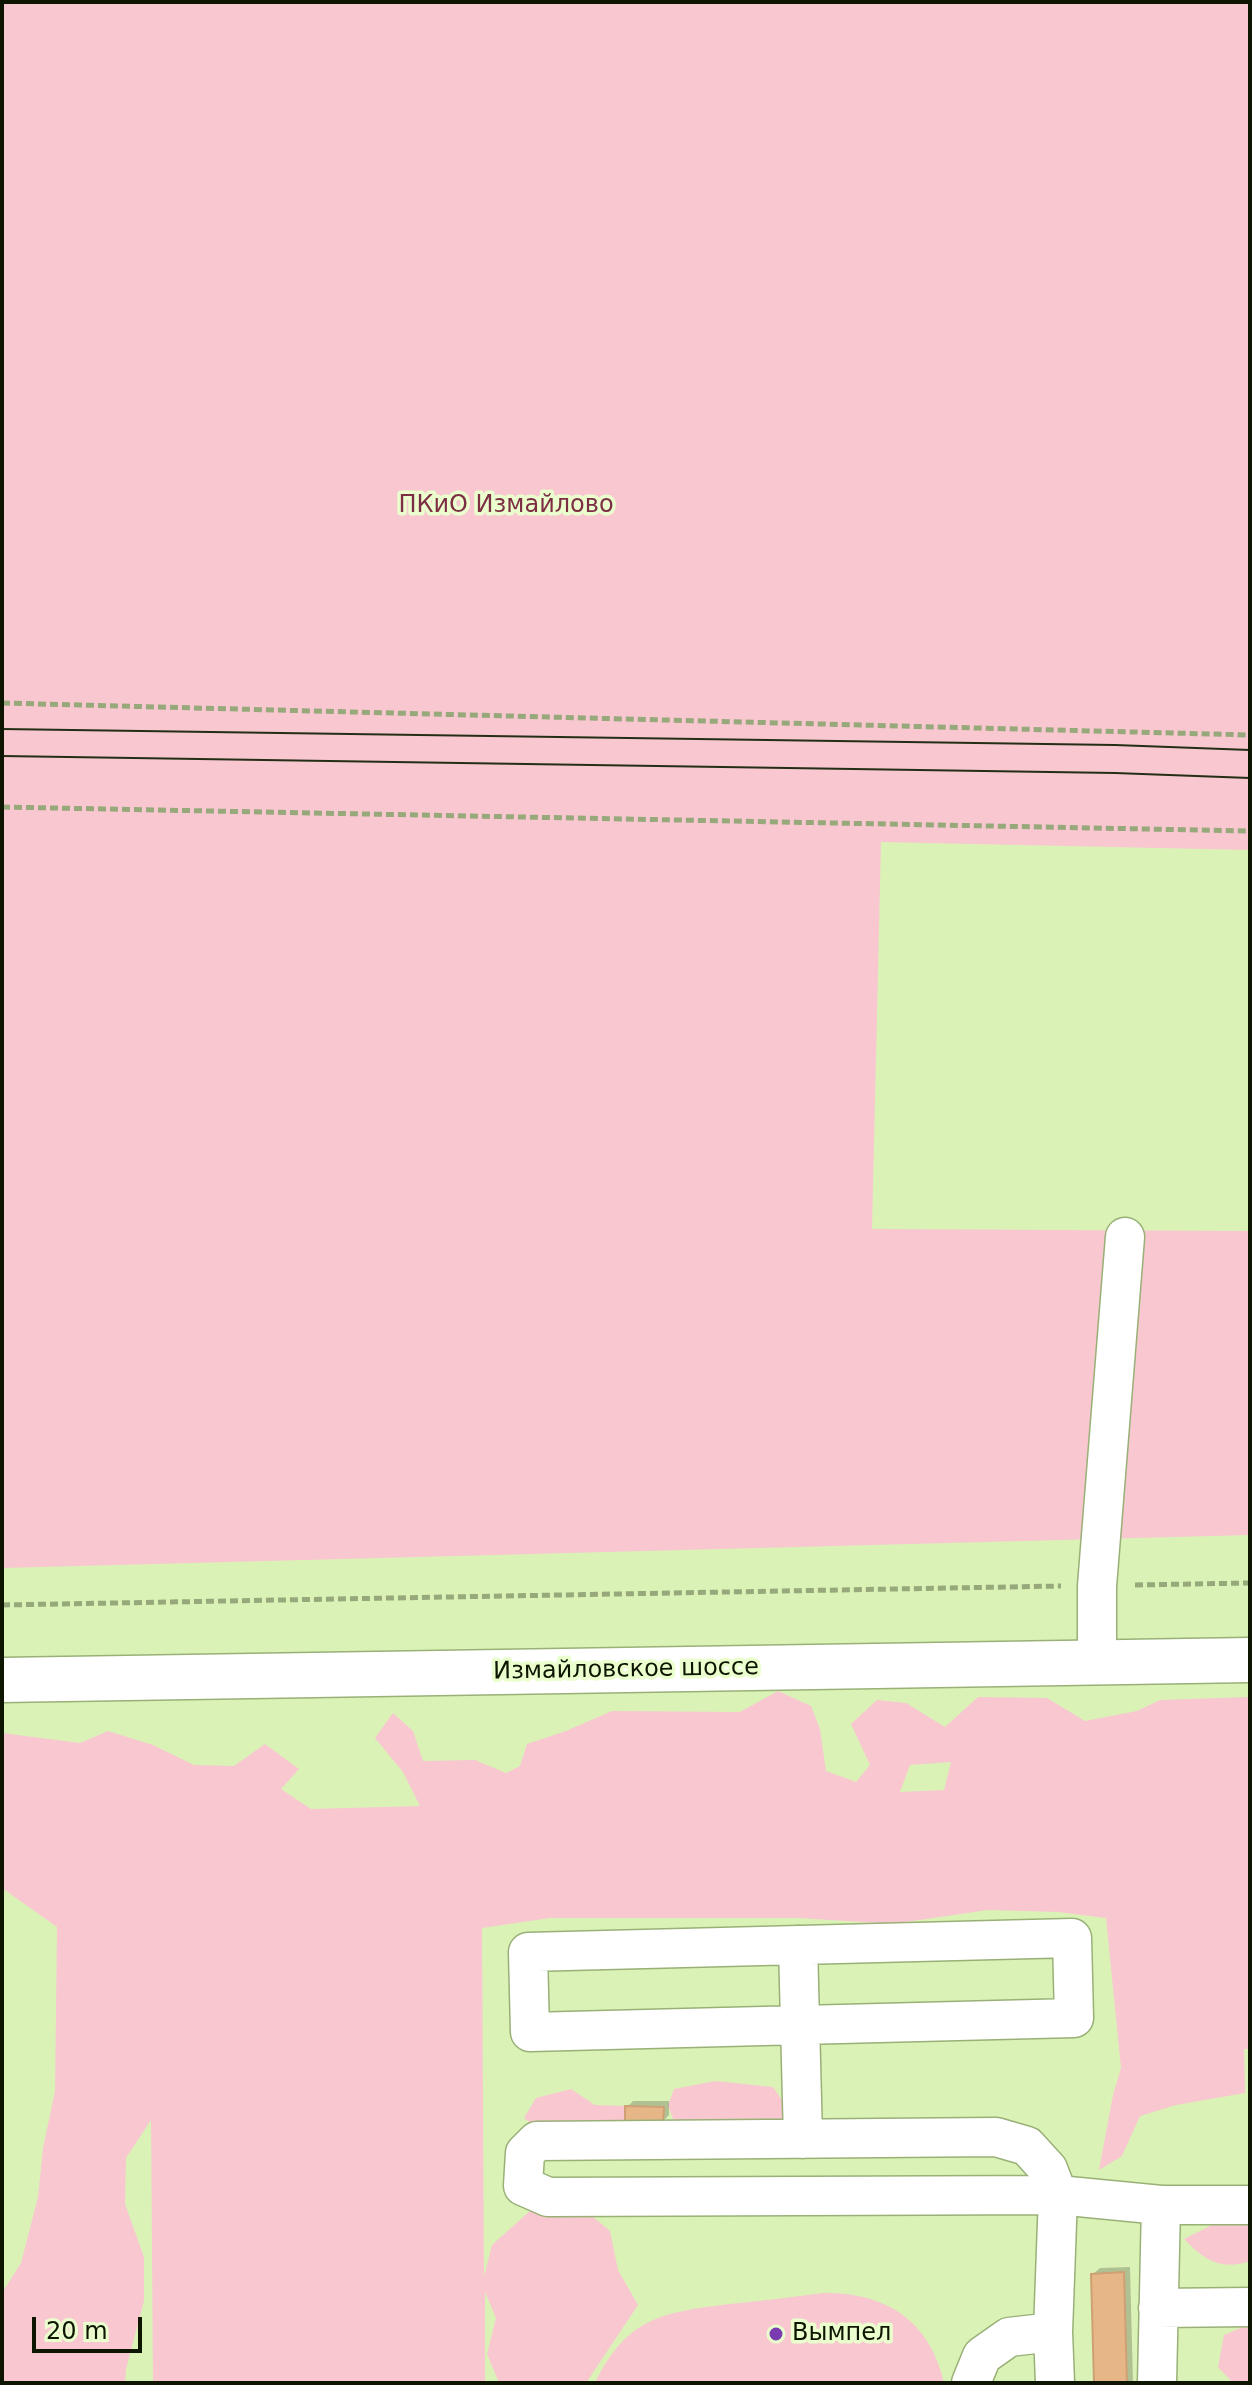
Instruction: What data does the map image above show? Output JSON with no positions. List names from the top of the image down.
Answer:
{
  "streets": {
    "main road": ["Измайловское шоссе"]
  },
  "parks": ["ПКиО Измайлово"],
  "places": ["Вымпел"],
  "scale_bar": "20 m"
}
